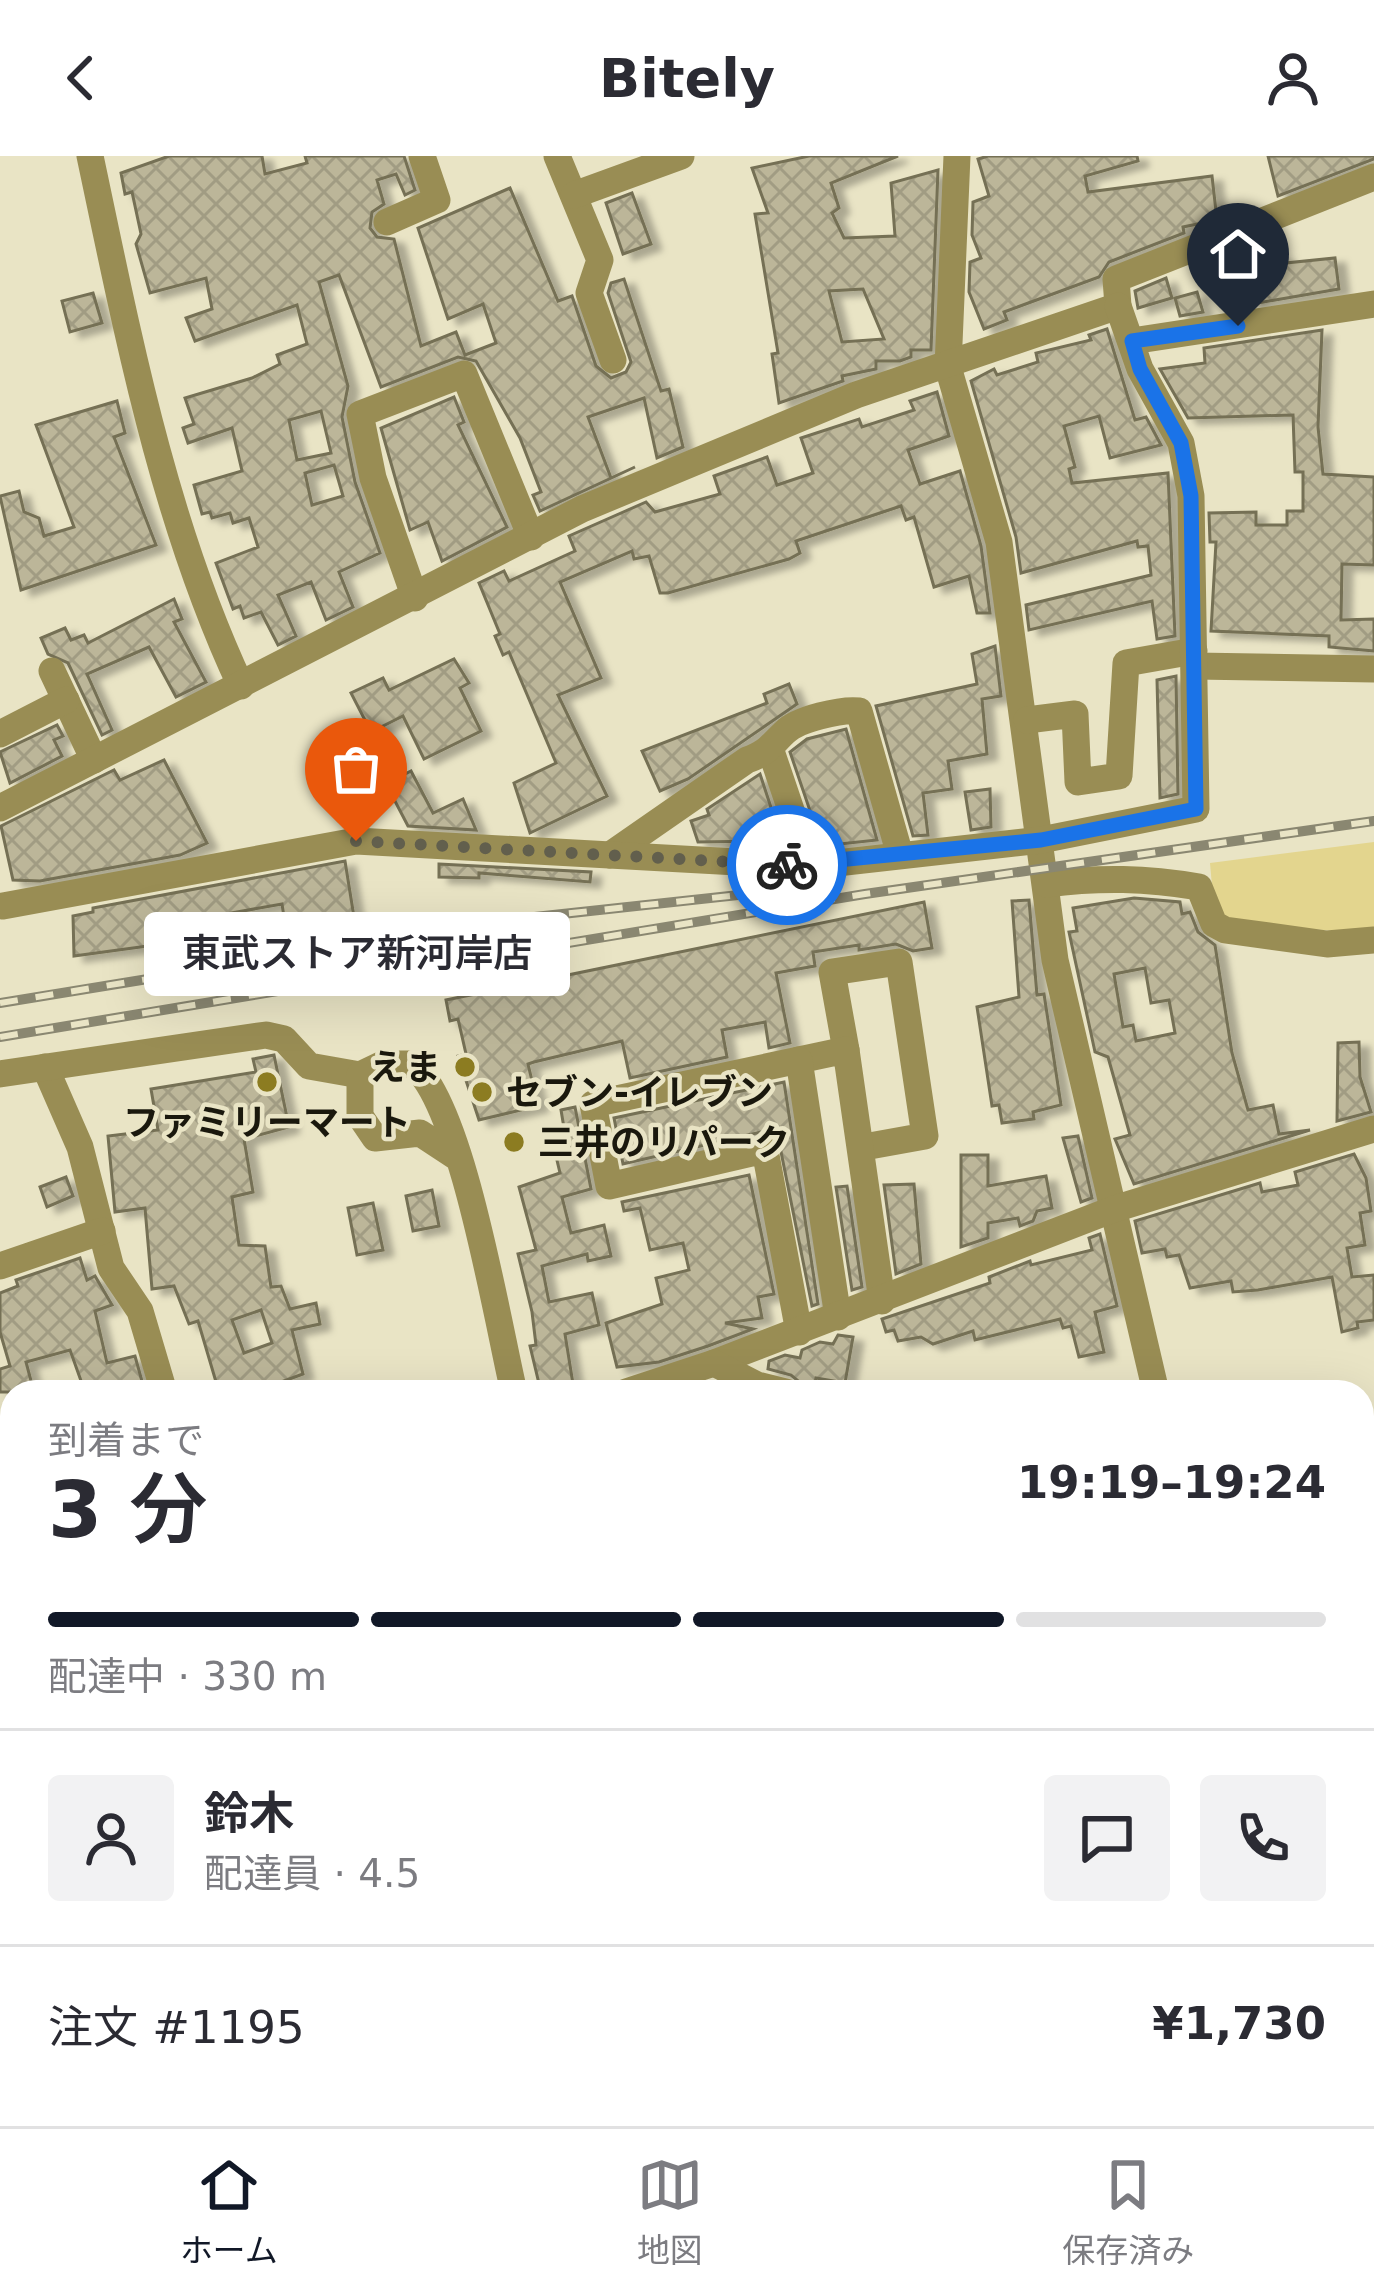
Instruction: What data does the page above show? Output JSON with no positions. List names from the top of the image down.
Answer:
{
  "places": [
    "東武ストア新河岸店",
    "えま",
    "ファミリーマート",
    "セブン-イレブン",
    "三井のリパーク"
  ],
  "page": {
    "header": "Bitely",
    "bubble": "東武ストア新河岸店",
    "heading": ["3 分", "到着まで", "19:19–19:24"],
    "panel": [
      "鈴木",
      "配達員 · 4.5",
      "注文 #1195",
      "¥1,730"
    ],
    "bar": "配達中 · 330 m",
    "tabs": ["ホーム", "地図", "保存済み"]
  }
}
